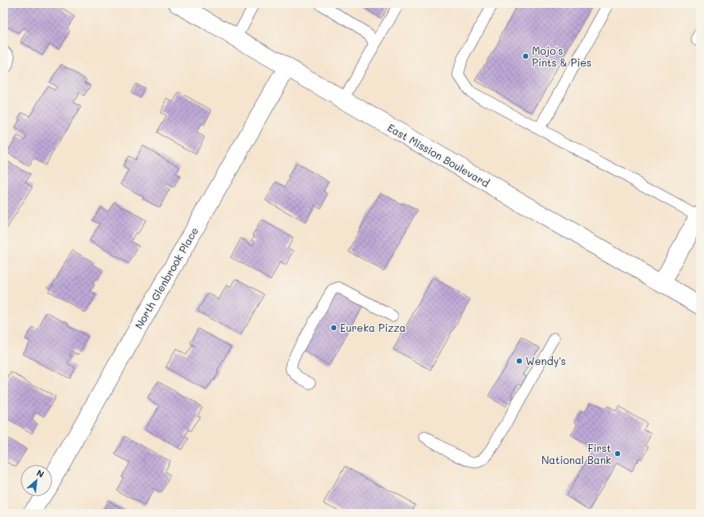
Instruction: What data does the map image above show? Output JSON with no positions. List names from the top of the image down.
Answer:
{
  "streets": {
    "main road": ["East Mission Boulevard", "North Glenbrook Place"]
  },
  "crossings": [
    ["East Mission Boulevard", "North Glenbrook Place"]
  ],
  "places": [
    "Mojo's Pints & Pies",
    "Eureka Pizza",
    "Wendy's",
    "First National Bank"
  ],
  "north": "top right"
}
